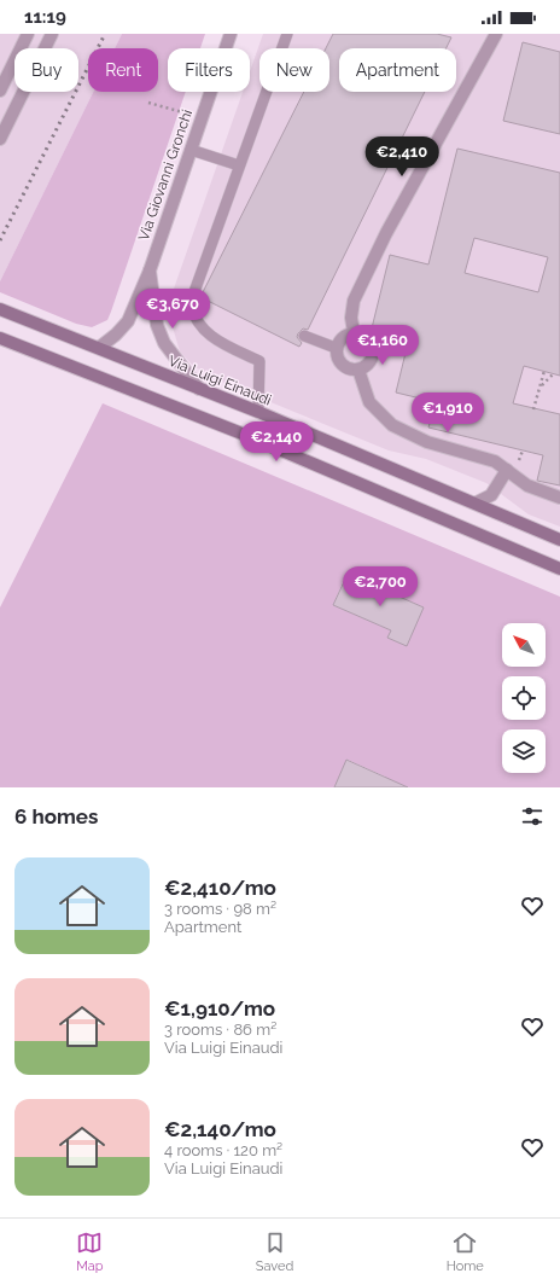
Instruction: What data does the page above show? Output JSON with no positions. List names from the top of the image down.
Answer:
{
  "streets": {
    "main road": ["Via Luigi Einaudi"],
    "street": ["Via Giovanni Gronchi"]
  },
  "crossings": [
    ["Via Giovanni Gronchi", "Via Luigi Einaudi"]
  ],
  "north": "top left",
  "page": {
    "status": "11:19",
    "chip": [
      "Buy",
      "Rent",
      "Filters",
      "New",
      "Apartment"
    ],
    "price": [
      "€2,410",
      "€3,670",
      "€1,160",
      "€1,910",
      "€2,140",
      "€2,700"
    ],
    "heading": "6 homes",
    "list": [
      {
        "name": "€2,410/mo",
        "note": "3 rooms · 98 m² · Apartment"
      },
      {
        "name": "€1,910/mo",
        "note": "3 rooms · 86 m² · Via Luigi Einaudi"
      },
      {
        "name": "€2,140/mo",
        "note": "4 rooms · 120 m² · Via Luigi Einaudi"
      }
    ],
    "tabs": ["Map", "Saved", "Home"]
  }
}
